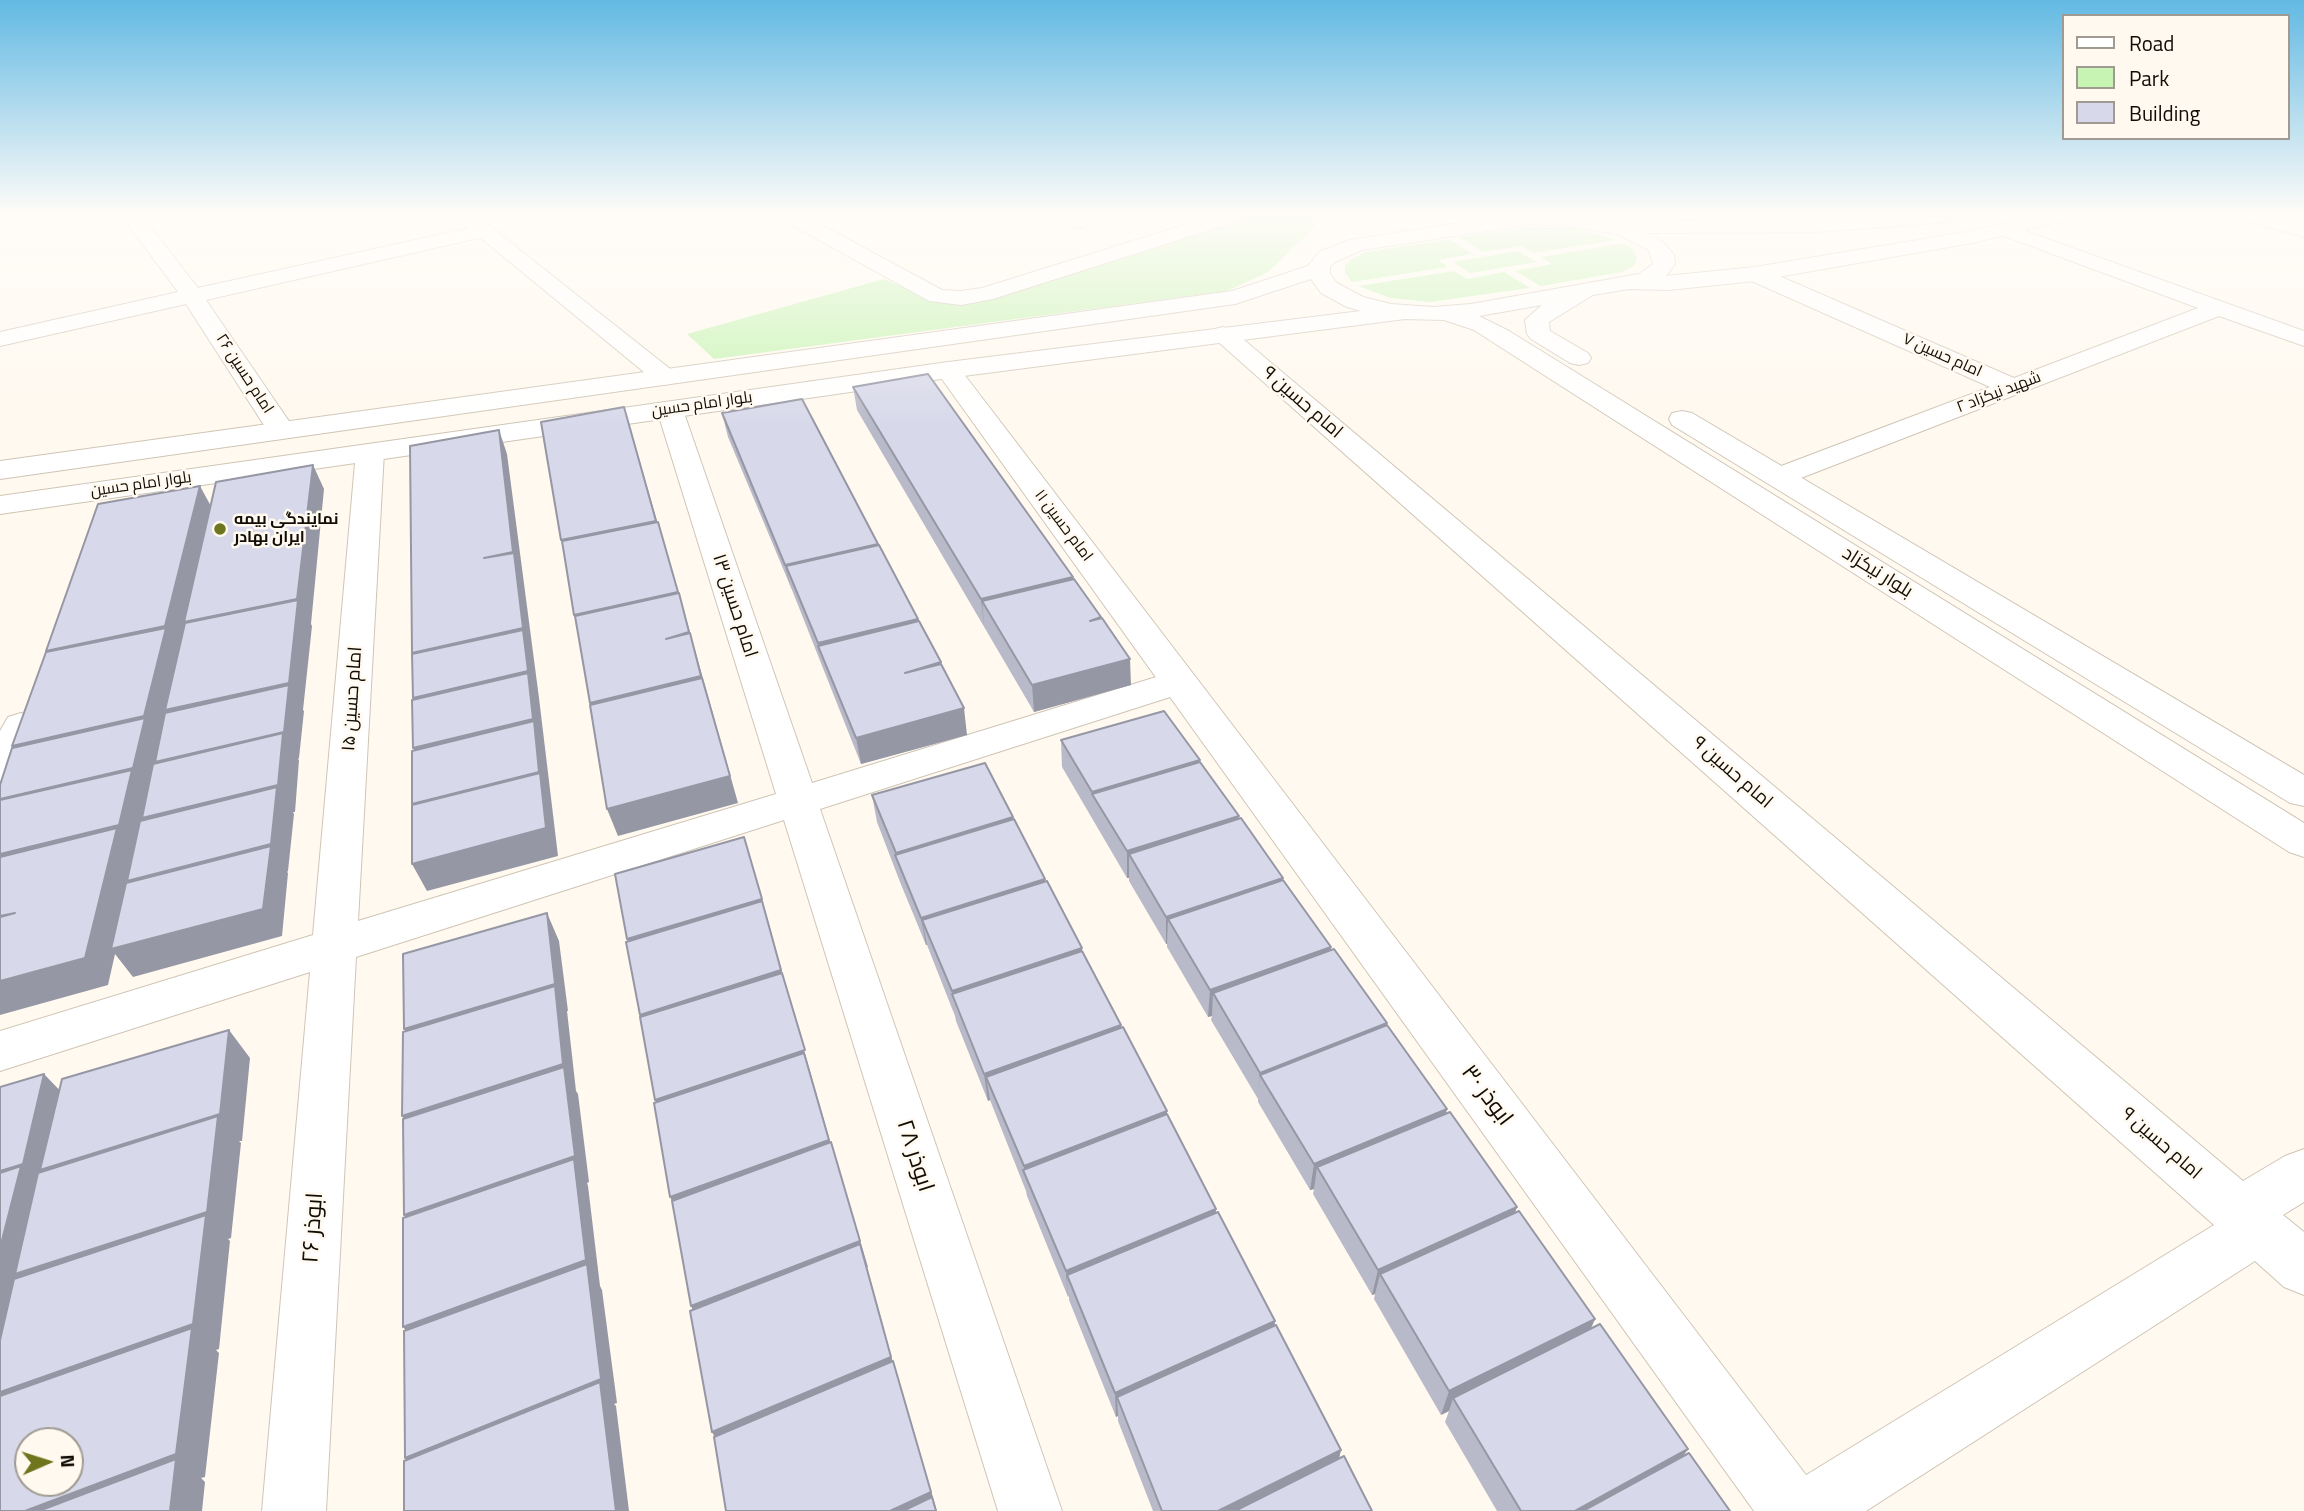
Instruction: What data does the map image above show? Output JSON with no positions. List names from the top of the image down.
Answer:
{
  "streets": {
    "street": [
      "امام حسین ۷",
      "امام حسین ۲۶",
      "شهید نیکزاد ۲",
      "امام حسین ۹",
      "بلوار امام حسین",
      "امام حسین ۱۱",
      "بلوار نیکزاد",
      "امام حسین ۱۳",
      "امام حسین ۱۵",
      "ابوذر ۳۰",
      "ابوذر ۲۸",
      "ابوذر ۲۶"
    ]
  },
  "crossings": [
    ["امام حسین ۷", "شهید نیکزاد ۲"],
    ["امام حسین ۲۶", "بلوار امام حسین"],
    ["شهید نیکزاد ۲", "بلوار نیکزاد"],
    ["امام حسین ۹", "بلوار امام حسین"],
    ["بلوار امام حسین", "امام حسین ۱۱"],
    ["بلوار امام حسین", "امام حسین ۱۳"],
    ["بلوار امام حسین", "امام حسین ۱۵"],
    ["امام حسین ۱۱", "ابوذر ۳۰"],
    ["امام حسین ۱۳", "ابوذر ۲۸"],
    ["امام حسین ۱۵", "ابوذر ۲۶"]
  ],
  "places": ["نمایندگی بیمه ایران بهادر"],
  "legend": ["Road", "Park", "Building"],
  "north": "right"
}
